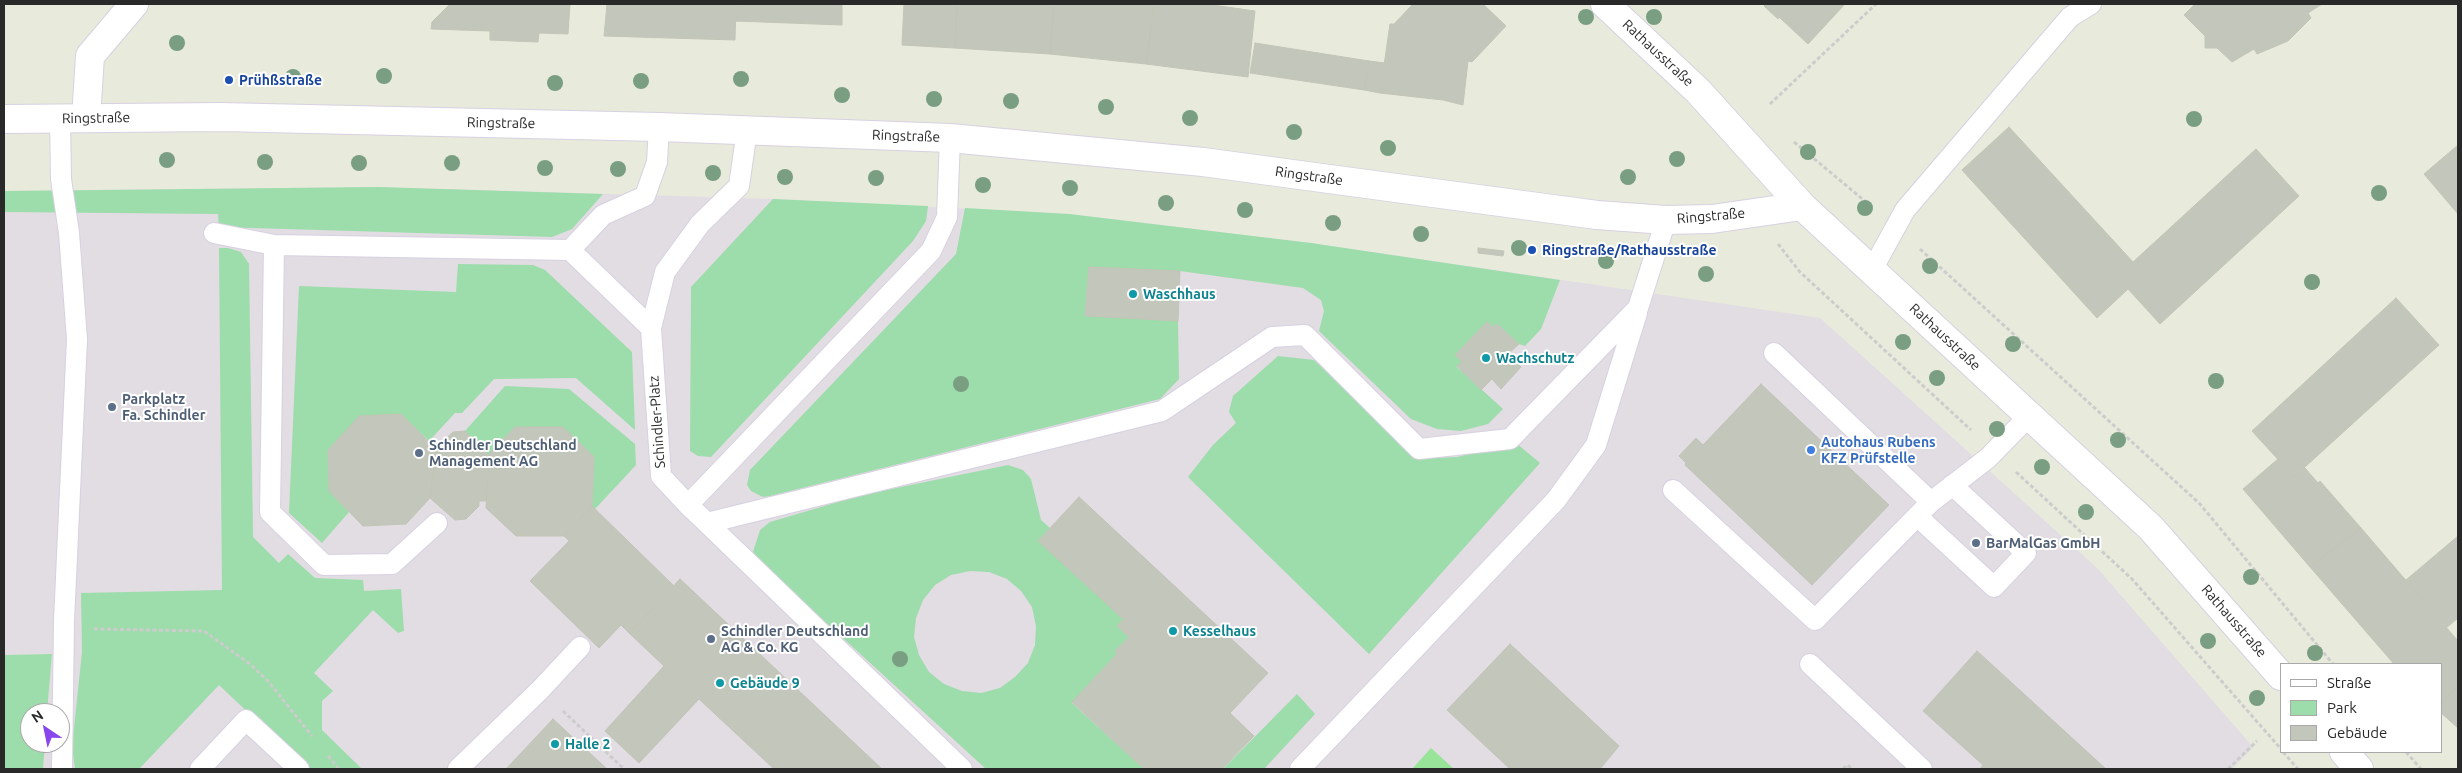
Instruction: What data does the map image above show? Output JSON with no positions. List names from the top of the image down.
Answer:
{
  "streets": {
    "main road": ["Rathausstraße", "Ringstraße"],
    "lane": ["Schindler-Platz"]
  },
  "crossings": [
    ["Rathausstraße", "Ringstraße"],
    ["Ringstraße", "Schindler-Platz"]
  ],
  "places": [
    "Prühßstraße",
    "Ringstraße/Rathausstraße",
    "Waschhaus",
    "Wachschutz",
    "Parkplatz Fa. Schindler",
    "Autohaus Rubens KFZ Prüfstelle",
    "Schindler Deutschland Management AG",
    "BarMalGas GmbH",
    "Kesselhaus",
    "Schindler Deutschland AG & Co. KG",
    "Gebäude 9",
    "Halle 2"
  ],
  "legend": ["Straße", "Park", "Gebäude"],
  "north": "top left"
}
